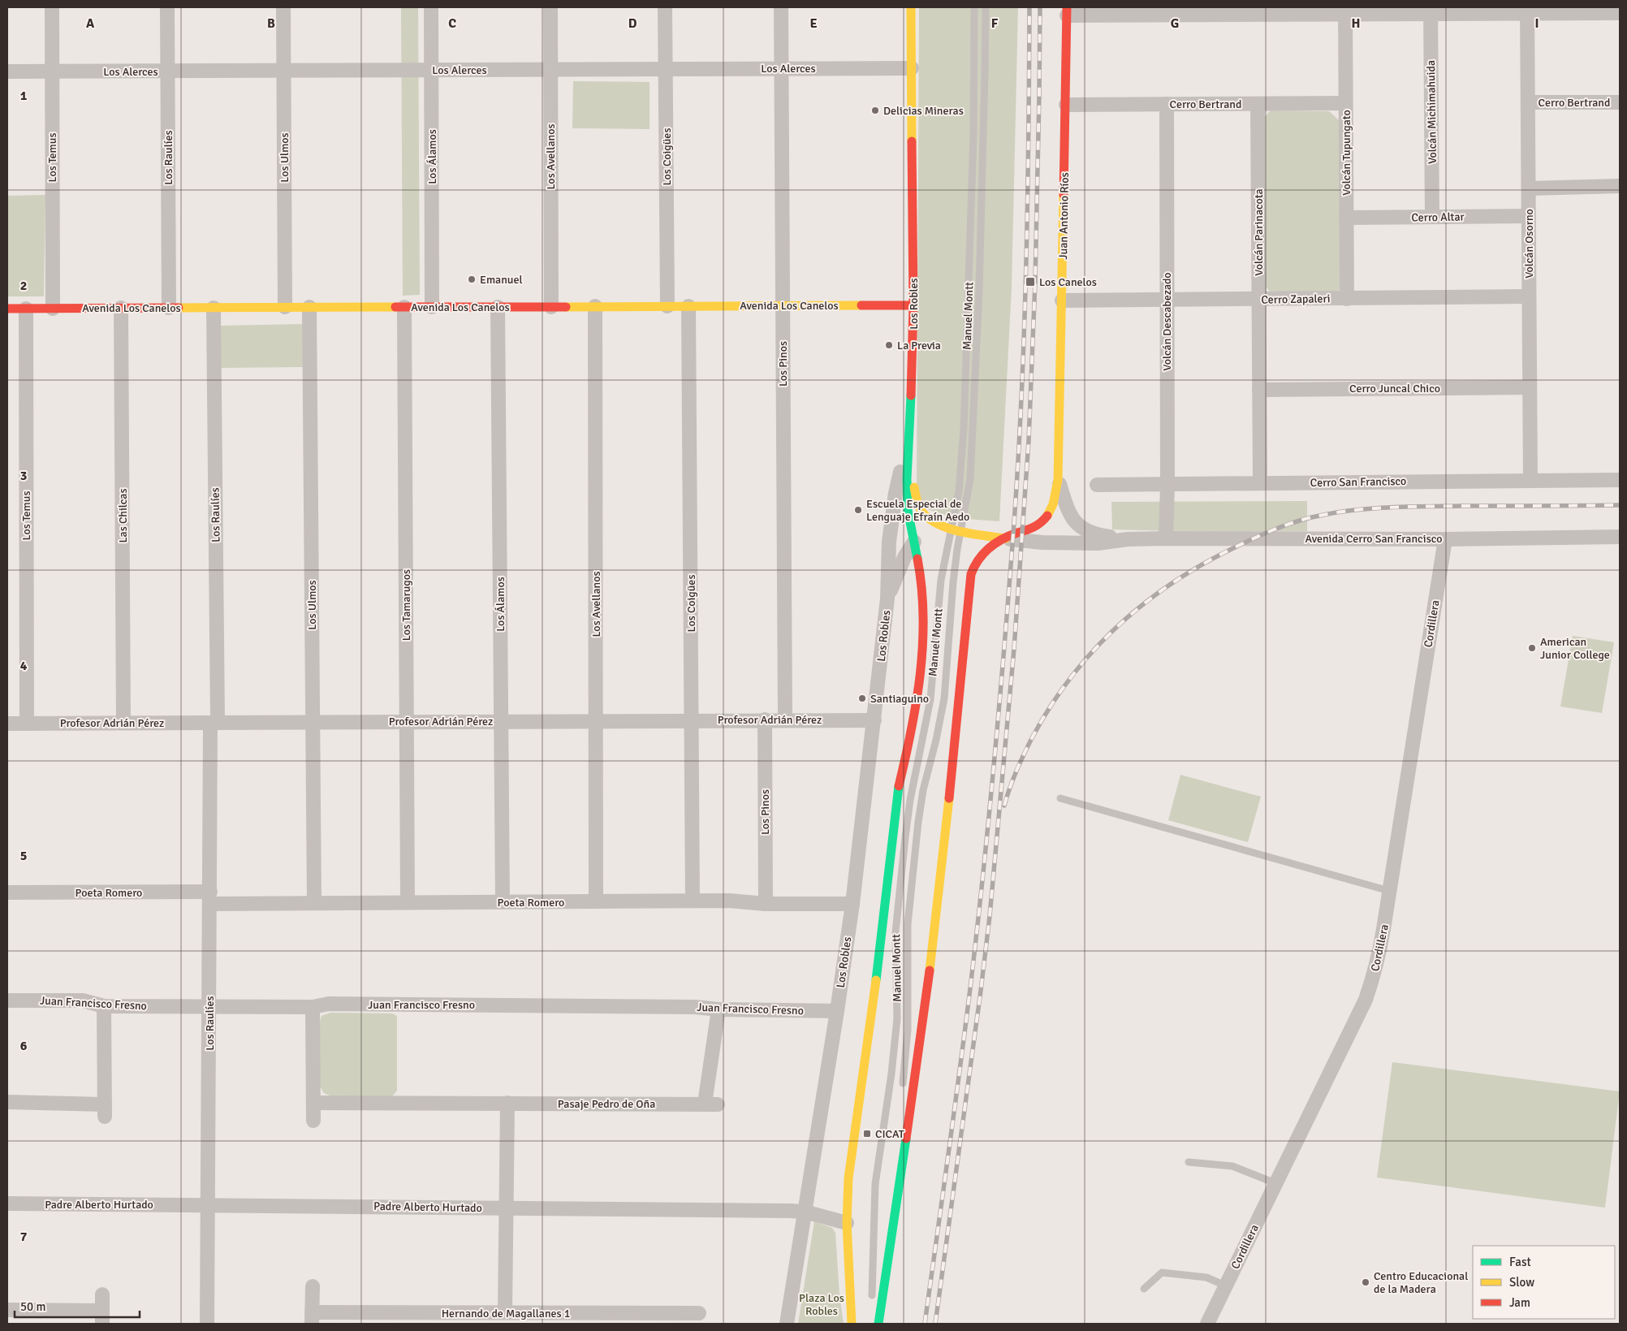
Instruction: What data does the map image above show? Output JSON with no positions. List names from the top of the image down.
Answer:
{
  "streets": {
    "main road": [
      "Juan Antonio Ríos",
      "Los Robles",
      "Avenida Los Canelos",
      "Manuel Montt"
    ],
    "street": [
      "Los Alerces",
      "Cerro Bertrand",
      "Volcán Michimahuida",
      "Volcán Tupungato",
      "Los Álamos",
      "Los Avellanos",
      "Los Coigües",
      "Los Temus",
      "Los Raulíes",
      "Los Ulmos",
      "Cerro Altar",
      "Volcán Parinacota",
      "Volcán Osorno",
      "Cerro Zapaleri",
      "Volcán Descabezado",
      "Los Pinos",
      "Cerro Juncal Chico",
      "Cerro San Francisco",
      "Las Chilcas",
      "Avenida Cerro San Francisco",
      "Los Tamarugos",
      "Cordillera",
      "Profesor Adrián Pérez",
      "Poeta Romero",
      "Juan Francisco Fresno",
      "Pasaje Pedro de Oña",
      "Padre Alberto Hurtado",
      "Hernando de Magallanes 1"
    ]
  },
  "crossings": [
    ["Los Alerces", "Los Álamos"],
    ["Los Alerces", "Los Avellanos"],
    ["Los Alerces", "Los Coigües"],
    ["Los Alerces", "Los Temus"],
    ["Los Alerces", "Los Raulíes"],
    ["Los Alerces", "Los Ulmos"],
    ["Los Alerces", "Los Robles"],
    ["Los Alerces", "Los Pinos"],
    ["Cerro Bertrand", "Volcán Tupungato"],
    ["Cerro Bertrand", "Juan Antonio Ríos"],
    ["Cerro Bertrand", "Volcán Parinacota"],
    ["Cerro Bertrand", "Volcán Osorno"],
    ["Cerro Bertrand", "Volcán Descabezado"],
    ["Volcán Michimahuida", "Cerro Altar"],
    ["Volcán Tupungato", "Cerro Altar"],
    ["Volcán Tupungato", "Cerro Zapaleri"],
    ["Los Álamos", "Avenida Los Canelos"],
    ["Los Álamos", "Profesor Adrián Pérez"],
    ["Los Álamos", "Poeta Romero"],
    ["Los Avellanos", "Avenida Los Canelos"],
    ["Los Avellanos", "Profesor Adrián Pérez"],
    ["Los Avellanos", "Poeta Romero"],
    ["Los Coigües", "Avenida Los Canelos"],
    ["Los Coigües", "Profesor Adrián Pérez"],
    ["Los Coigües", "Poeta Romero"],
    ["Los Temus", "Avenida Los Canelos"],
    ["Los Temus", "Profesor Adrián Pérez"],
    ["Los Raulíes", "Avenida Los Canelos"],
    ["Los Raulíes", "Profesor Adrián Pérez"],
    ["Los Raulíes", "Poeta Romero"],
    ["Los Raulíes", "Juan Francisco Fresno"],
    ["Los Raulíes", "Padre Alberto Hurtado"],
    ["Los Ulmos", "Avenida Los Canelos"],
    ["Los Ulmos", "Profesor Adrián Pérez"],
    ["Los Ulmos", "Poeta Romero"],
    ["Juan Antonio Ríos", "Cerro Zapaleri"],
    ["Cerro Altar", "Volcán Osorno"],
    ["Volcán Parinacota", "Cerro Zapaleri"],
    ["Volcán Parinacota", "Cerro Juncal Chico"],
    ["Volcán Parinacota", "Cerro San Francisco"],
    ["Volcán Osorno", "Cerro Zapaleri"],
    ["Volcán Osorno", "Cerro Juncal Chico"],
    ["Volcán Osorno", "Cerro San Francisco"],
    ["Cerro Zapaleri", "Volcán Descabezado"],
    ["Los Robles", "Avenida Los Canelos"],
    ["Los Robles", "Manuel Montt"],
    ["Los Robles", "Profesor Adrián Pérez"],
    ["Los Robles", "Poeta Romero"],
    ["Los Robles", "Juan Francisco Fresno"],
    ["Los Robles", "Padre Alberto Hurtado"],
    ["Avenida Los Canelos", "Los Pinos"],
    ["Avenida Los Canelos", "Las Chilcas"],
    ["Avenida Los Canelos", "Los Tamarugos"],
    ["Manuel Montt", "Padre Alberto Hurtado"],
    ["Volcán Descabezado", "Cerro San Francisco"],
    ["Volcán Descabezado", "Avenida Cerro San Francisco"],
    ["Los Pinos", "Profesor Adrián Pérez"],
    ["Los Pinos", "Poeta Romero"],
    ["Las Chilcas", "Profesor Adrián Pérez"],
    ["Avenida Cerro San Francisco", "Cordillera"],
    ["Los Tamarugos", "Profesor Adrián Pérez"],
    ["Los Tamarugos", "Poeta Romero"],
    ["Juan Francisco Fresno", "Pasaje Pedro de Oña"]
  ],
  "parks": ["Plaza Los Robles"],
  "places": {
    "other": [
      "Delicias Mineras",
      "Emanuel",
      "La Previa",
      "Escuela Especial de Lenguaje Efraín Aedo",
      "American Junior College",
      "Santiaguino",
      "Centro Educacional de la Madera"
    ],
    "transit": ["Los Canelos", "CICAT"]
  },
  "legend": ["Fast", "Slow", "Jam"],
  "scale_bar": "50 m",
  "grid": {
    "columns": [
      "A",
      "B",
      "C",
      "D",
      "E",
      "F",
      "G",
      "H",
      "I"
    ],
    "rows": [
      "1",
      "2",
      "3",
      "4",
      "5",
      "6",
      "7"
    ]
  }
}
